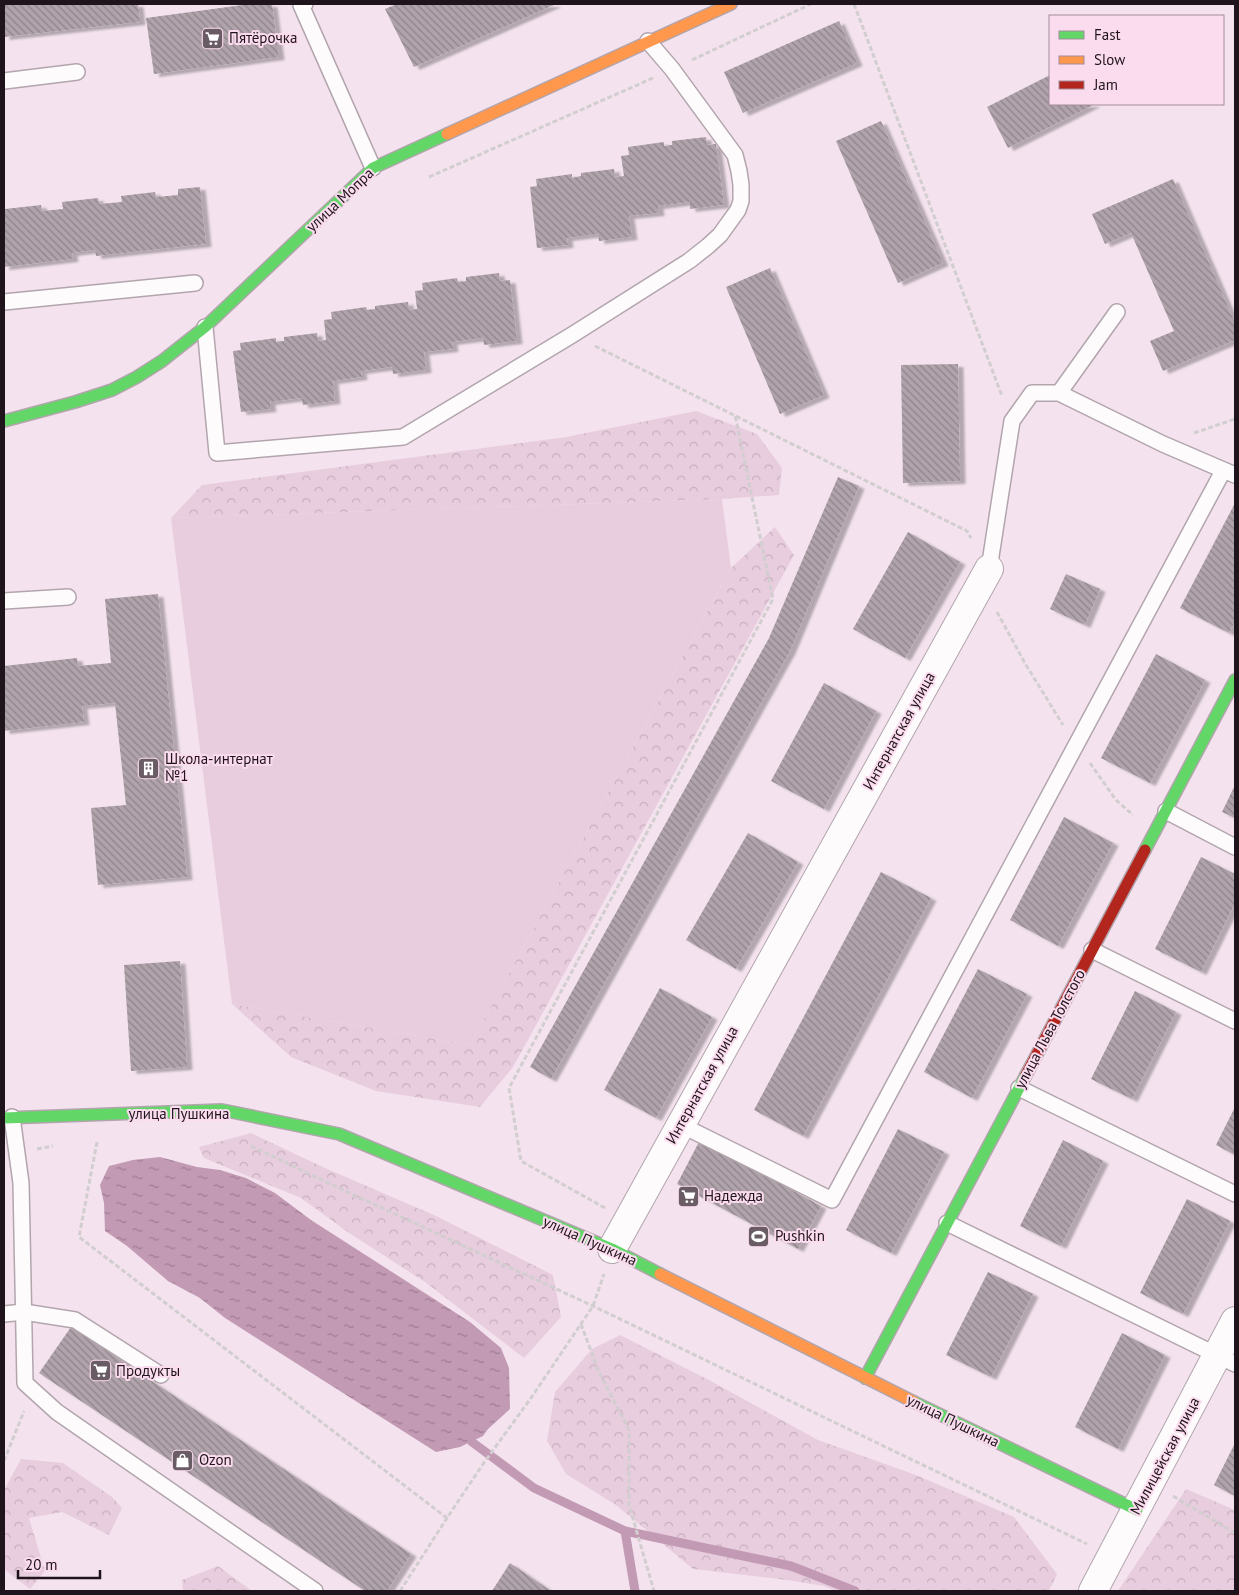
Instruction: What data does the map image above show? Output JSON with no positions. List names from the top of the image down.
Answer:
{
  "streets": {
    "street": [
      "улица Мопра",
      "Интернатская улица",
      "улица Льва Толстого",
      "улица Пушкина",
      "Милицейская улица"
    ]
  },
  "crossings": [
    ["Интернатская улица", "улица Пушкина"],
    ["улица Льва Толстого", "улица Пушкина"],
    ["улица Пушкина", "Милицейская улица"]
  ],
  "places": {
    "supermarket": ["Пятёрочка", "Надежда", "Продукты"],
    "building": ["Школа-интернат №1"],
    "sports": ["Pushkin"],
    "shop": ["Ozon"]
  },
  "legend": ["Fast", "Slow", "Jam"],
  "scale_bar": "20 m"
}
